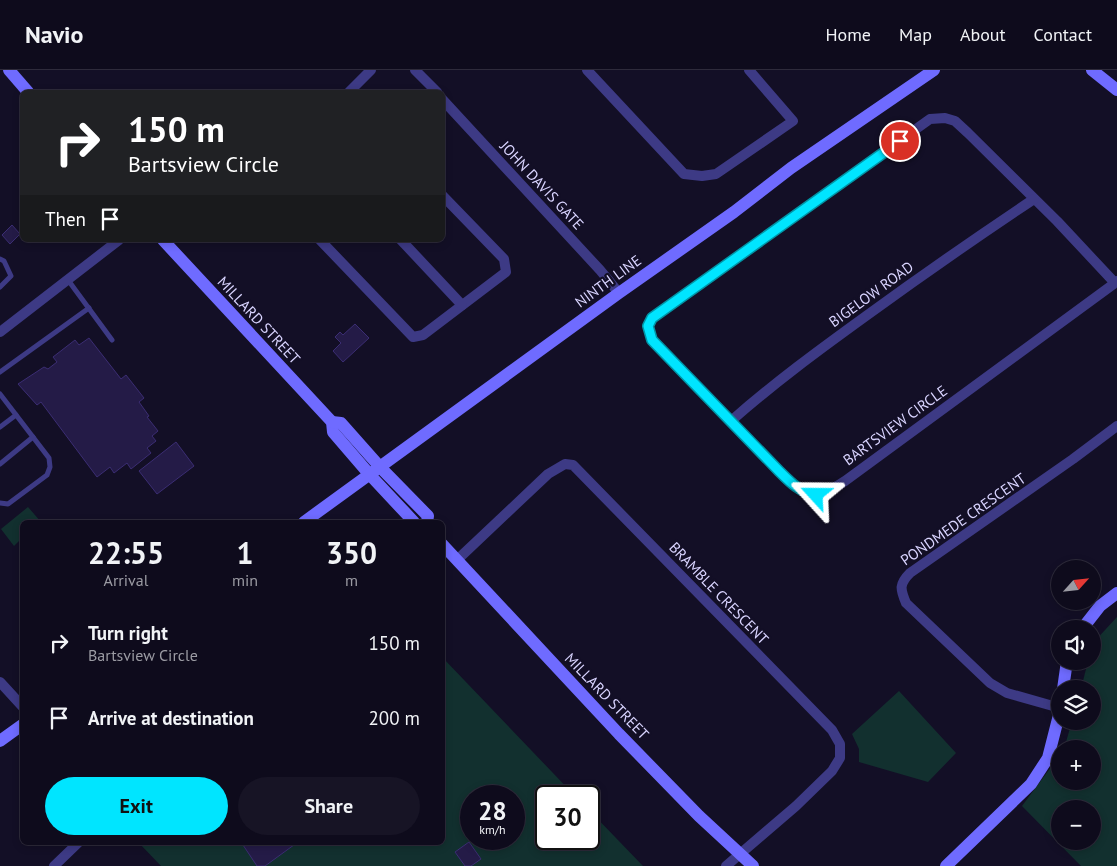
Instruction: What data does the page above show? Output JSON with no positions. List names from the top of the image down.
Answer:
{
  "streets": {
    "street": [
      "JOHN DAVIS GATE",
      "NINTH LINE",
      "BIGELOW ROAD",
      "MILLARD STREET",
      "BARTSVIEW CIRCLE",
      "PONDMEDE CRESCENT",
      "BRAMBLE CRESCENT"
    ]
  },
  "crossings": [
    ["JOHN DAVIS GATE", "NINTH LINE"],
    ["NINTH LINE", "MILLARD STREET"],
    ["BIGELOW ROAD", "BARTSVIEW CIRCLE"],
    ["MILLARD STREET", "BRAMBLE CRESCENT"]
  ],
  "north": "top right",
  "page": {
    "header": "Navio",
    "nav": [
      "Home",
      "Map",
      "About",
      "Contact"
    ],
    "turn": ["150 m", "Bartsview Circle"],
    "then": "Then",
    "eta": [
      "22:55",
      "Arrival",
      "1",
      "min",
      "350",
      "m"
    ],
    "map_buttons": ["+", "−"],
    "list": [
      {
        "name": "Turn right",
        "note": "Bartsview Circle",
        "value": "150 m"
      },
      {
        "name": "Arrive at destination",
        "value": "200 m"
      }
    ],
    "buttons": ["Exit", "Share"],
    "speed": "28 km/h",
    "limit": "30"
  }
}
